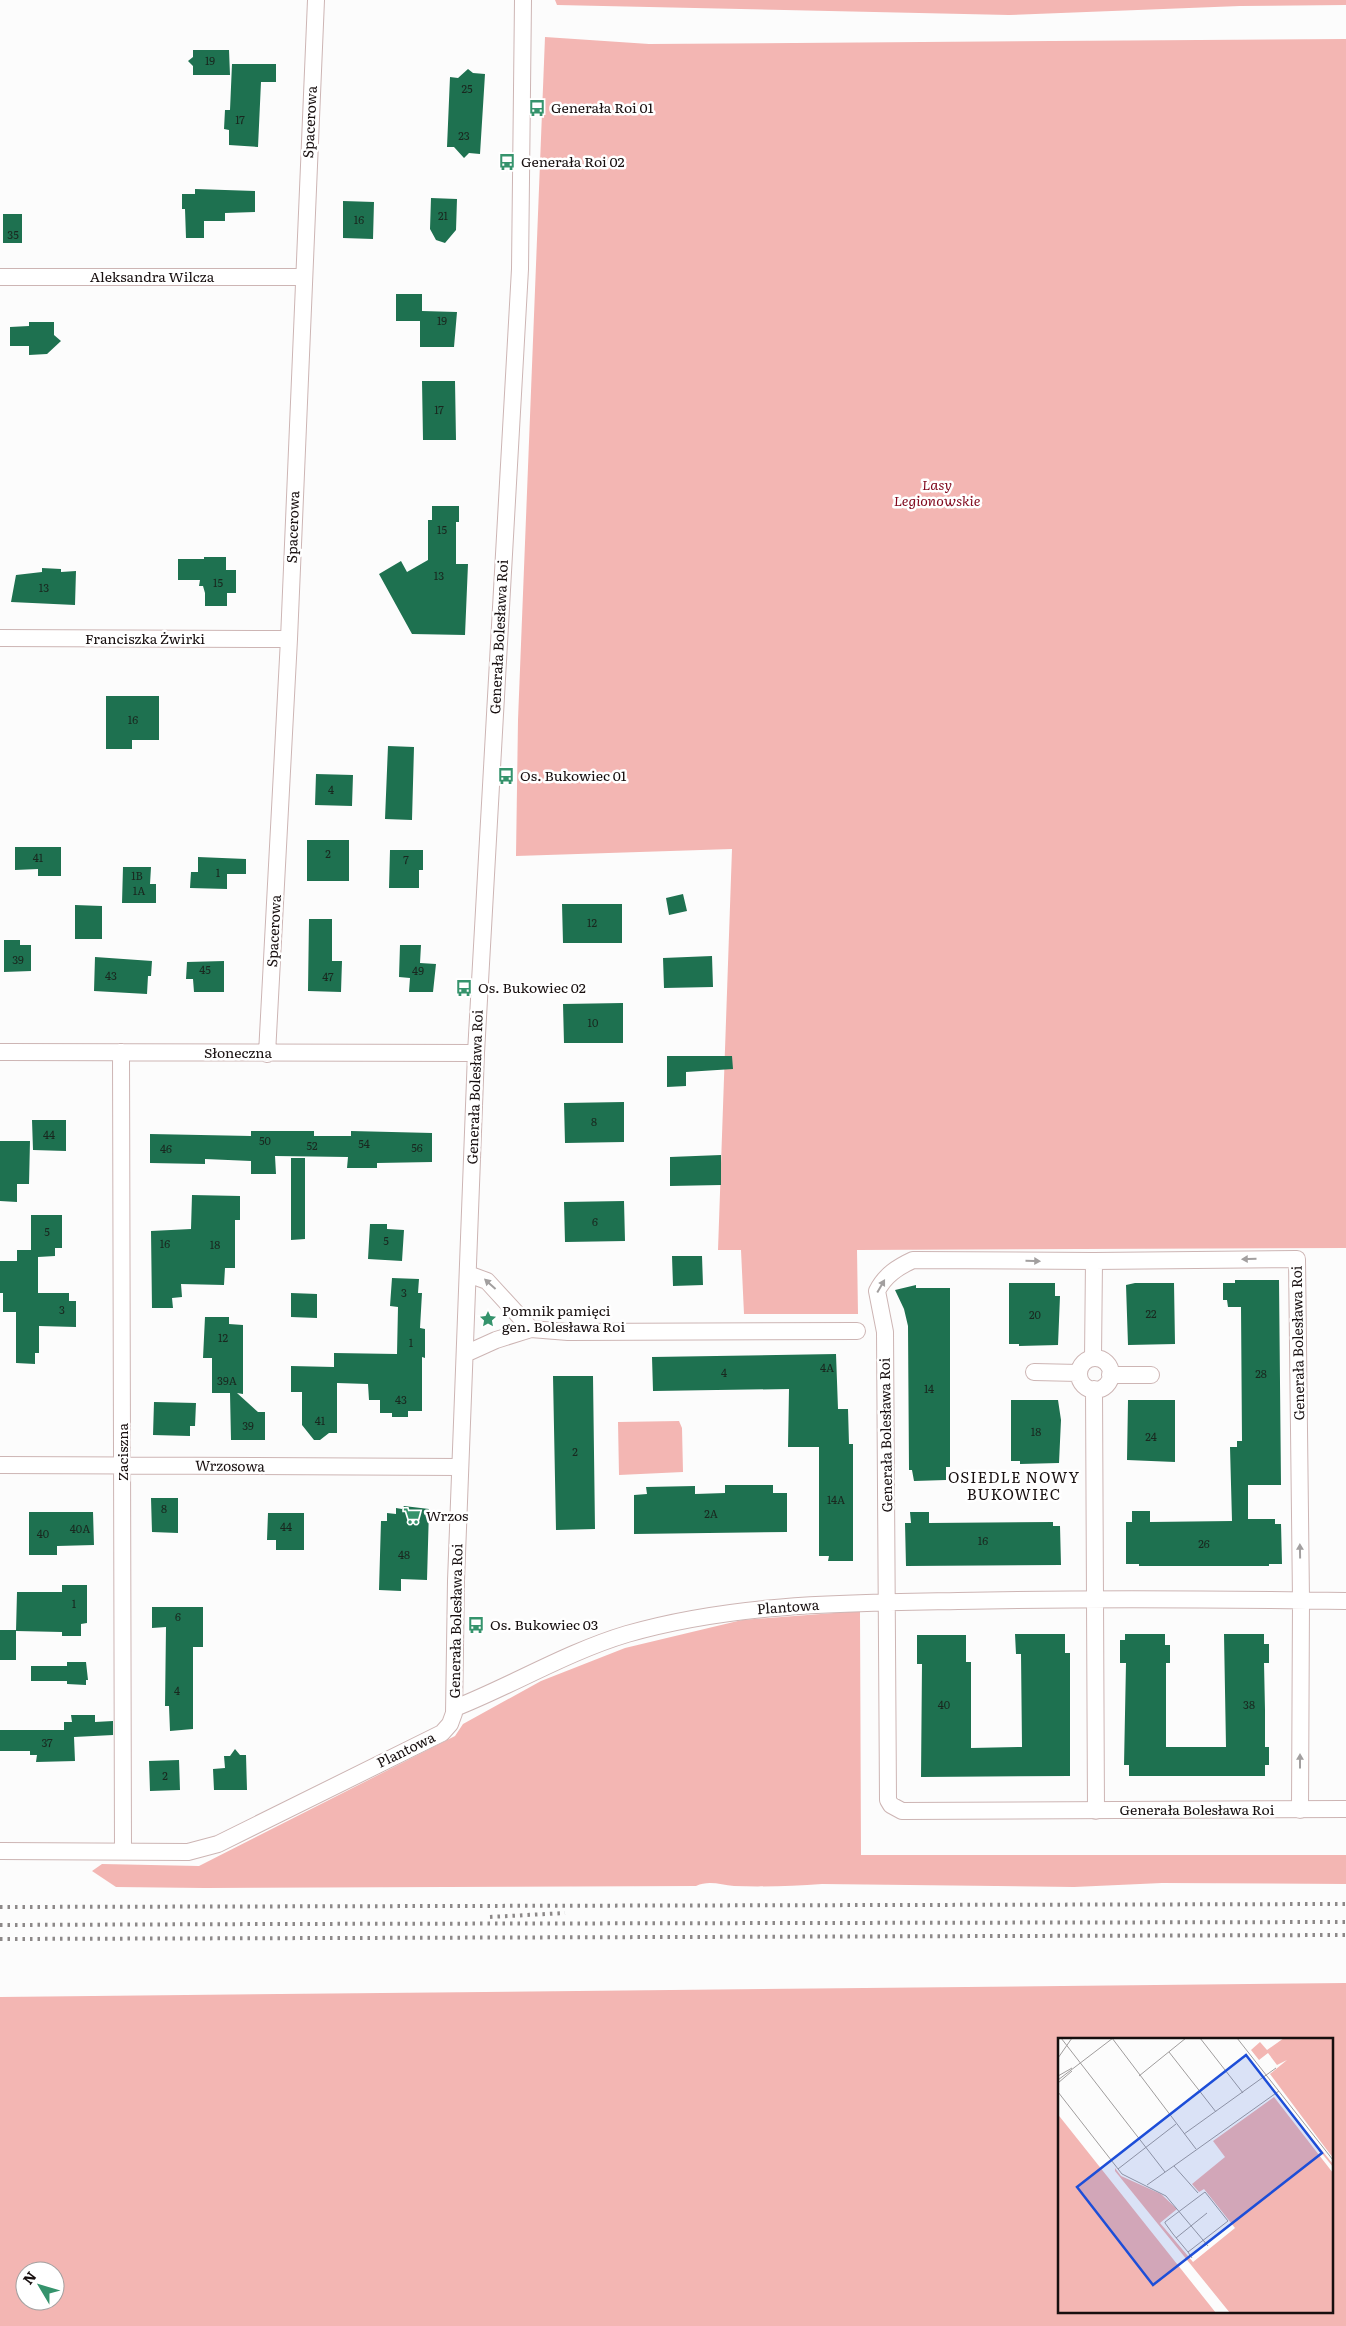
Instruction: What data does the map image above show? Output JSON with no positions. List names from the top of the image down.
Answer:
{
  "streets": {
    "street": [
      "Spacerowa",
      "Aleksandra Wilcza",
      "Generała Bolesława Roi",
      "Franciszka Żwirki",
      "Słoneczna",
      "Zaciszna",
      "Wrzosowa",
      "Plantowa"
    ]
  },
  "crossings": [
    ["Spacerowa", "Aleksandra Wilcza"],
    ["Spacerowa", "Franciszka Żwirki"],
    ["Spacerowa", "Słoneczna"],
    ["Generała Bolesława Roi", "Słoneczna"],
    ["Generała Bolesława Roi", "Wrzosowa"],
    ["Generała Bolesława Roi", "Plantowa"],
    ["Słoneczna", "Zaciszna"],
    ["Zaciszna", "Wrzosowa"],
    ["Zaciszna", "Plantowa"]
  ],
  "districts": ["OSIEDLE NOWY BUKOWIEC"],
  "parks": ["Lasy Legionowskie"],
  "places": {
    "bus stop": [
      "Generała Roi 01",
      "Generała Roi 02",
      "Os. Bukowiec 01",
      "Os. Bukowiec 02",
      "Os. Bukowiec 03"
    ],
    "place": ["Pomnik pamięci gen. Bolesława Roi"],
    "supermarket": ["Wrzos"]
  },
  "house_numbers": [
    "19",
    "25",
    "17",
    "23",
    "21",
    "16",
    "35",
    "19",
    "17",
    "15",
    "13",
    "15",
    "13",
    "16",
    "4",
    "2",
    "41",
    "7",
    "1",
    "1B",
    "1A",
    "12",
    "39",
    "45",
    "49",
    "43",
    "47",
    "10",
    "8",
    "44",
    "50",
    "54",
    "52",
    "56",
    "46",
    "6",
    "5",
    "5",
    "16",
    "18",
    "3",
    "3",
    "22",
    "20",
    "12",
    "1",
    "4A",
    "4",
    "28",
    "39A",
    "14",
    "43",
    "41",
    "39",
    "18",
    "24",
    "2",
    "14A",
    "8",
    "2A",
    "44",
    "40A",
    "40",
    "16",
    "26",
    "48",
    "1",
    "6",
    "4",
    "40",
    "38",
    "37",
    "2"
  ],
  "north": "top left"
}
